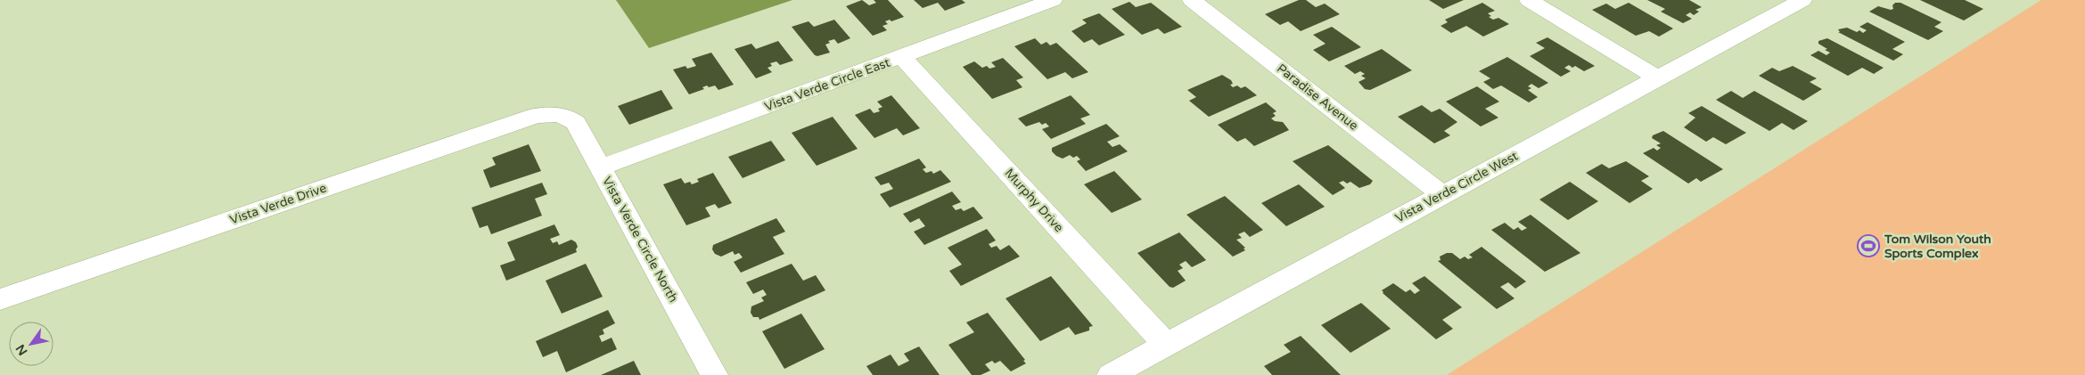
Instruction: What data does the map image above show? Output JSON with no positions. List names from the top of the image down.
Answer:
{
  "streets": {
    "street": [
      "Vista Verde Circle East",
      "Paradise Avenue",
      "Vista Verde Circle West",
      "Murphy Drive",
      "Vista Verde Drive",
      "Vista Verde Circle North"
    ]
  },
  "crossings": [
    ["Vista Verde Circle East", "Murphy Drive"],
    ["Vista Verde Circle East", "Vista Verde Circle North"],
    ["Paradise Avenue", "Vista Verde Circle West"],
    ["Vista Verde Circle West", "Murphy Drive"],
    ["Vista Verde Drive", "Vista Verde Circle North"]
  ],
  "places": {
    "sports": ["Tom Wilson Youth Sports Complex"]
  },
  "north": "bottom left"
}
